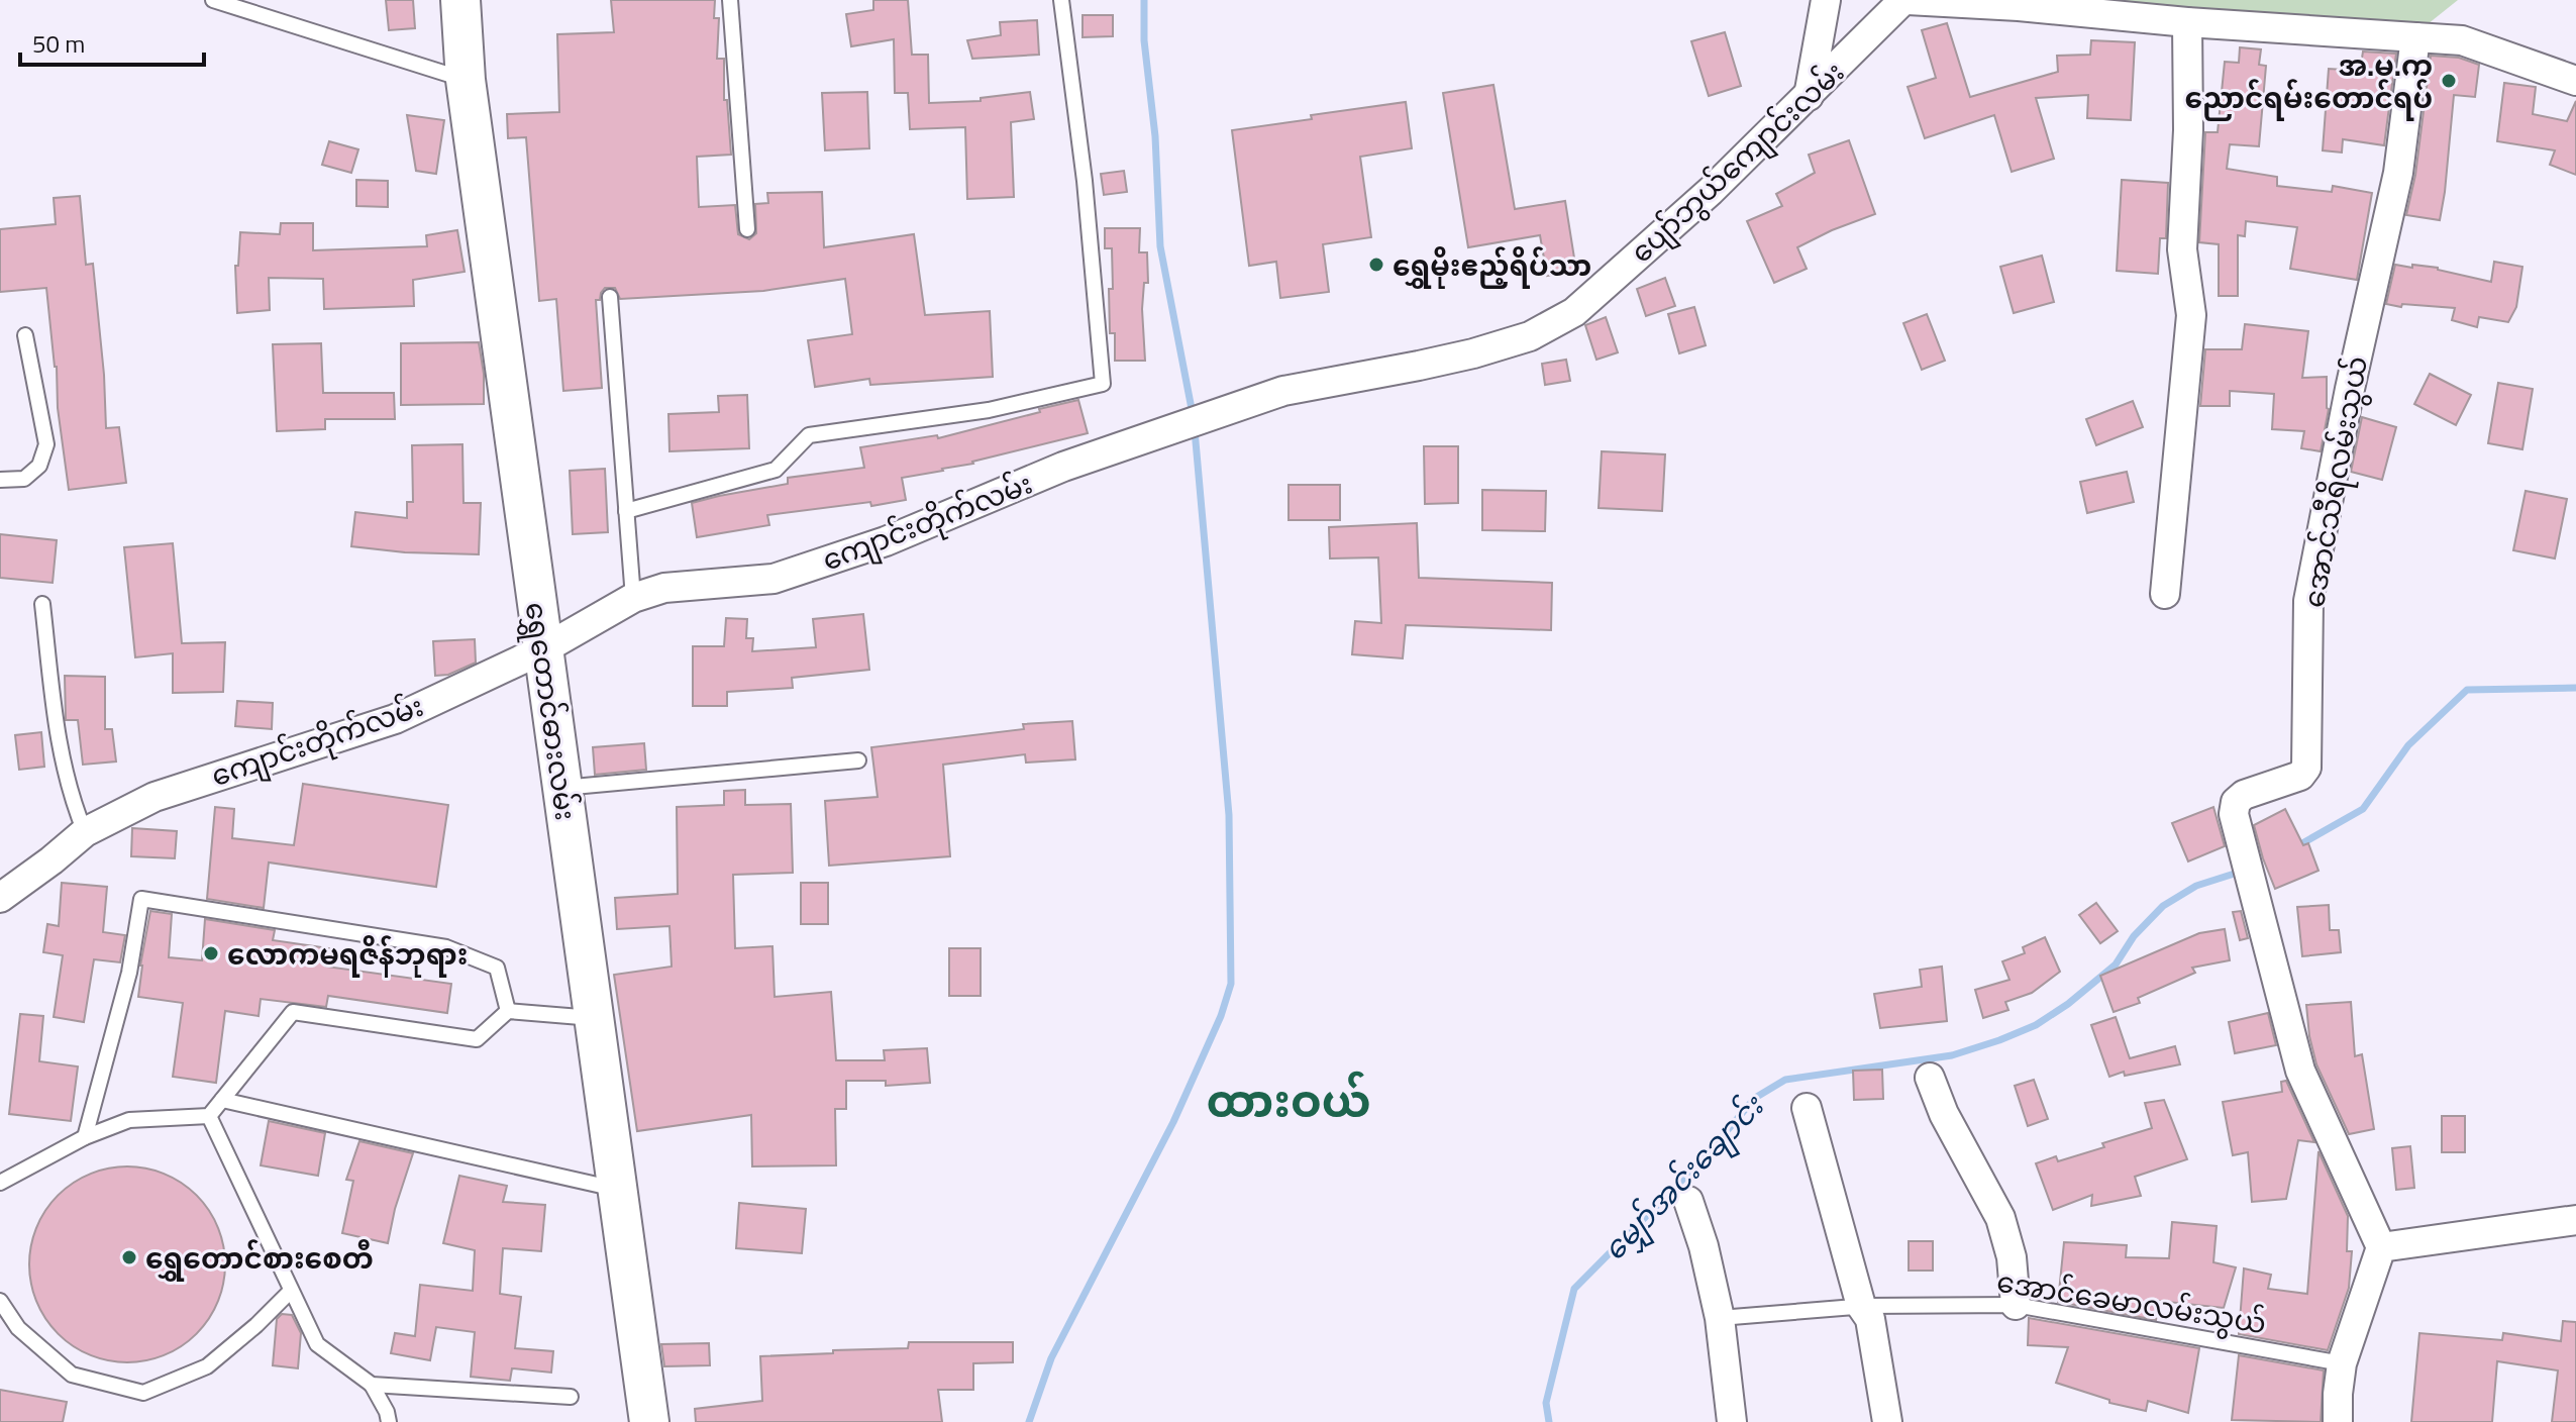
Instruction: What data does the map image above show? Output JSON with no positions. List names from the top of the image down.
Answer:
{
  "streets": {
    "street": [
      "ပျော်ဘွယ်ကျောင်းလမ်း",
      "အောင်သီရိလမ်းသွယ်",
      "ကျောင်းတိုက်လမ်း",
      "ရွှေတောင်ဓားလမ်း"
    ],
    "lane": ["အောင်ခေမာလမ်းသွယ်"]
  },
  "crossings": [
    ["ပျော်ဘွယ်ကျောင်းလမ်း", "ကျောင်းတိုက်လမ်း"],
    ["ကျောင်းတိုက်လမ်း", "ရွှေတောင်ဓားလမ်း"]
  ],
  "districts": ["ထားဝယ်"],
  "water": ["မျှော်အင်းချောင်း"],
  "places": [
    "အ.မ.က ညောင်ရမ်းတောင်ရပ်",
    "ရွှေမိုးဧည့်ရိပ်သာ",
    "လောကမရဇိန်ဘုရား",
    "ရွှေတောင်စားစေတီ"
  ],
  "scale_bar": "50 m"
}
